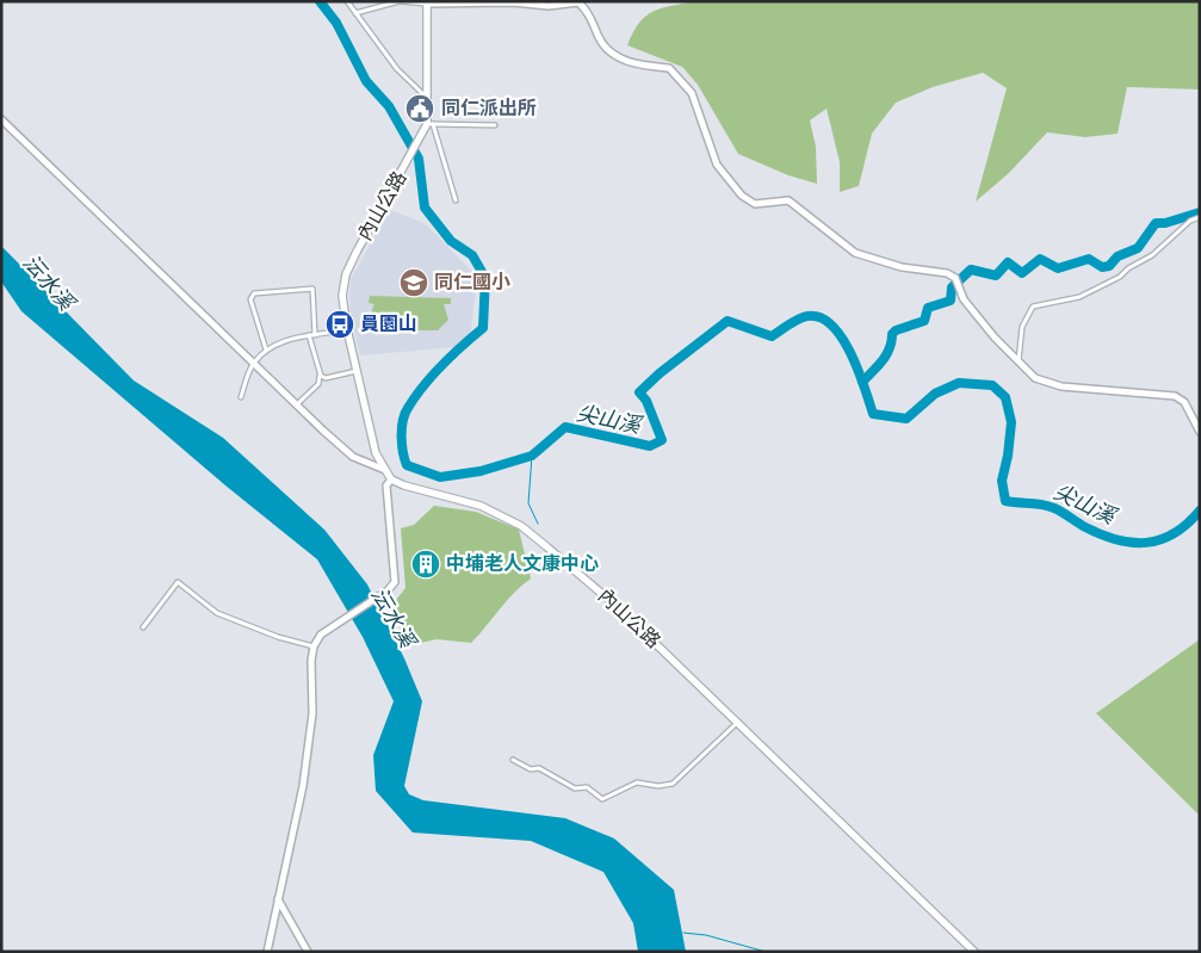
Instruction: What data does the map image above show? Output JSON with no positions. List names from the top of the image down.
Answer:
{
  "streets": {
    "main road": ["內山公路"]
  },
  "water": ["沄水溪", "尖山溪"],
  "places": {
    "public building": ["同仁派出所"],
    "school or university": ["同仁國小"],
    "bus stop": ["員園山"],
    "building": ["中埔老人文康中心"]
  }
}
